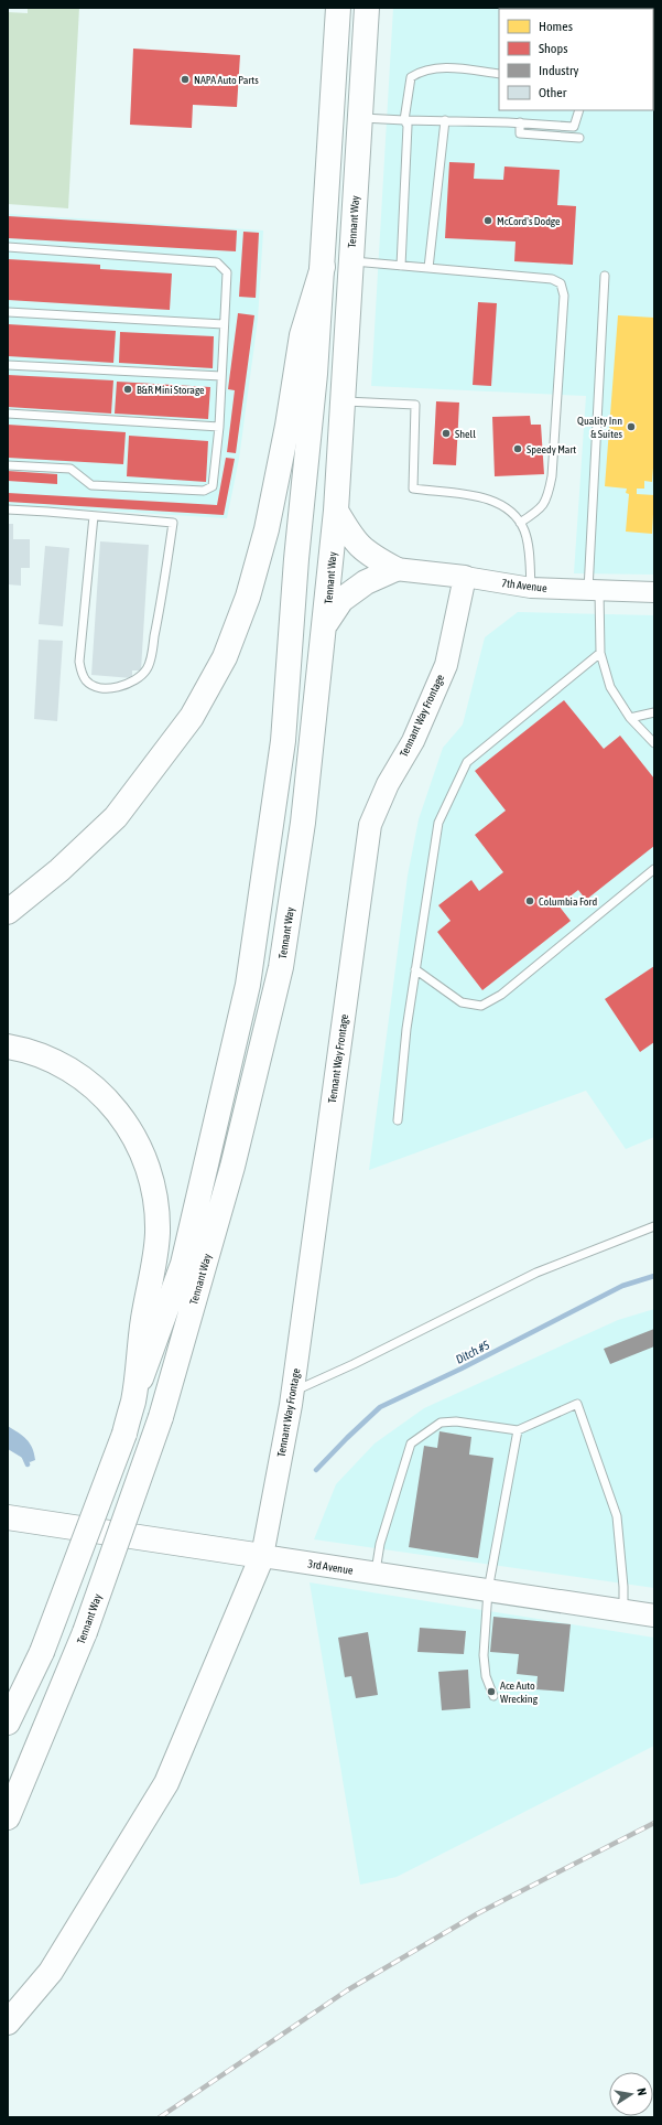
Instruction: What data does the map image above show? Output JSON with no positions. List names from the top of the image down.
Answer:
{
  "streets": {
    "main road": [
      "Tennant Way",
      "7th Avenue",
      "Tennant Way Frontage",
      "3rd Avenue"
    ]
  },
  "crossings": [
    ["7th Avenue", "Tennant Way Frontage"],
    ["Tennant Way Frontage", "3rd Avenue"]
  ],
  "water": ["Ditch #5"],
  "places": [
    "NAPA Auto Parts",
    "McCord's Dodge",
    "B&R Mini Storage",
    "Quality Inn & Suites",
    "Shell",
    "Speedy Mart",
    "Columbia Ford",
    "Ace Auto Wrecking"
  ],
  "legend": [
    "Homes",
    "Shops",
    "Industry",
    "Other"
  ],
  "north": "right"
}
